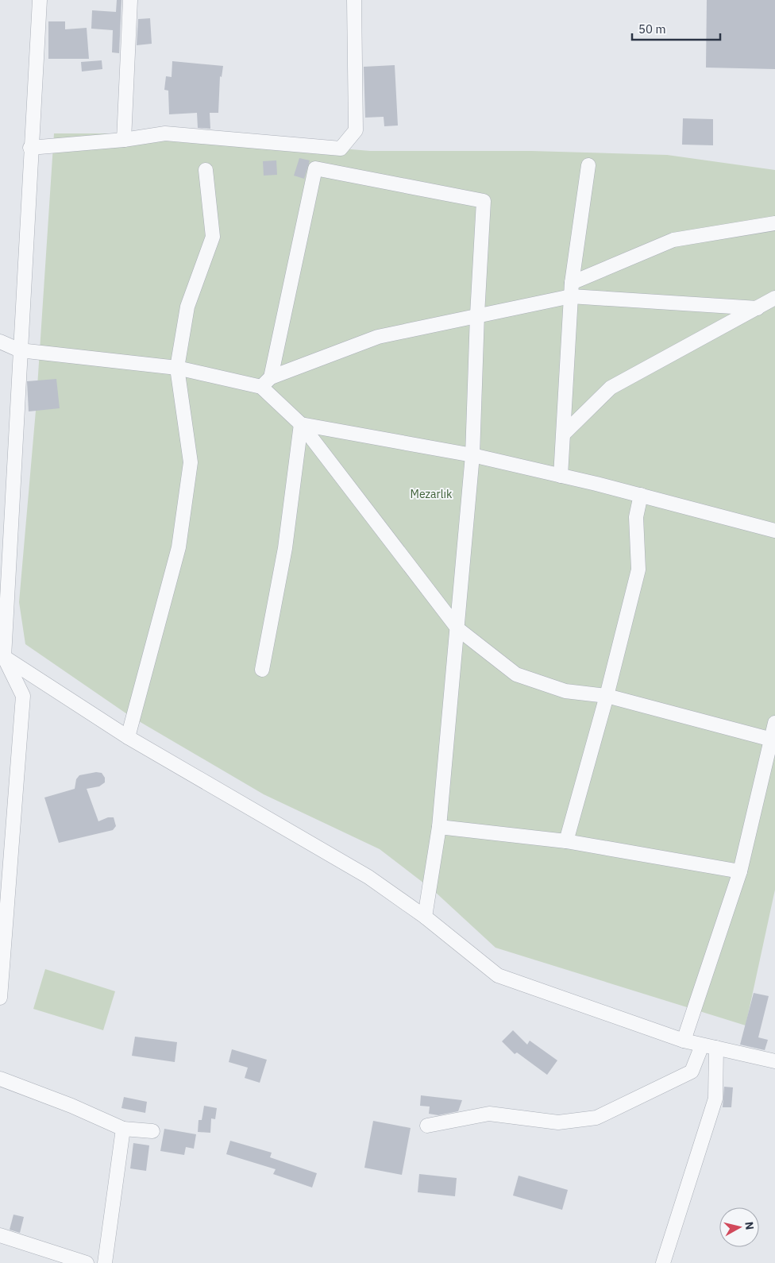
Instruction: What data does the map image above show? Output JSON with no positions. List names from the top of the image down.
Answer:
{
  "parks": ["Mezarlık"],
  "scale_bar": "50 m",
  "north": "right"
}
